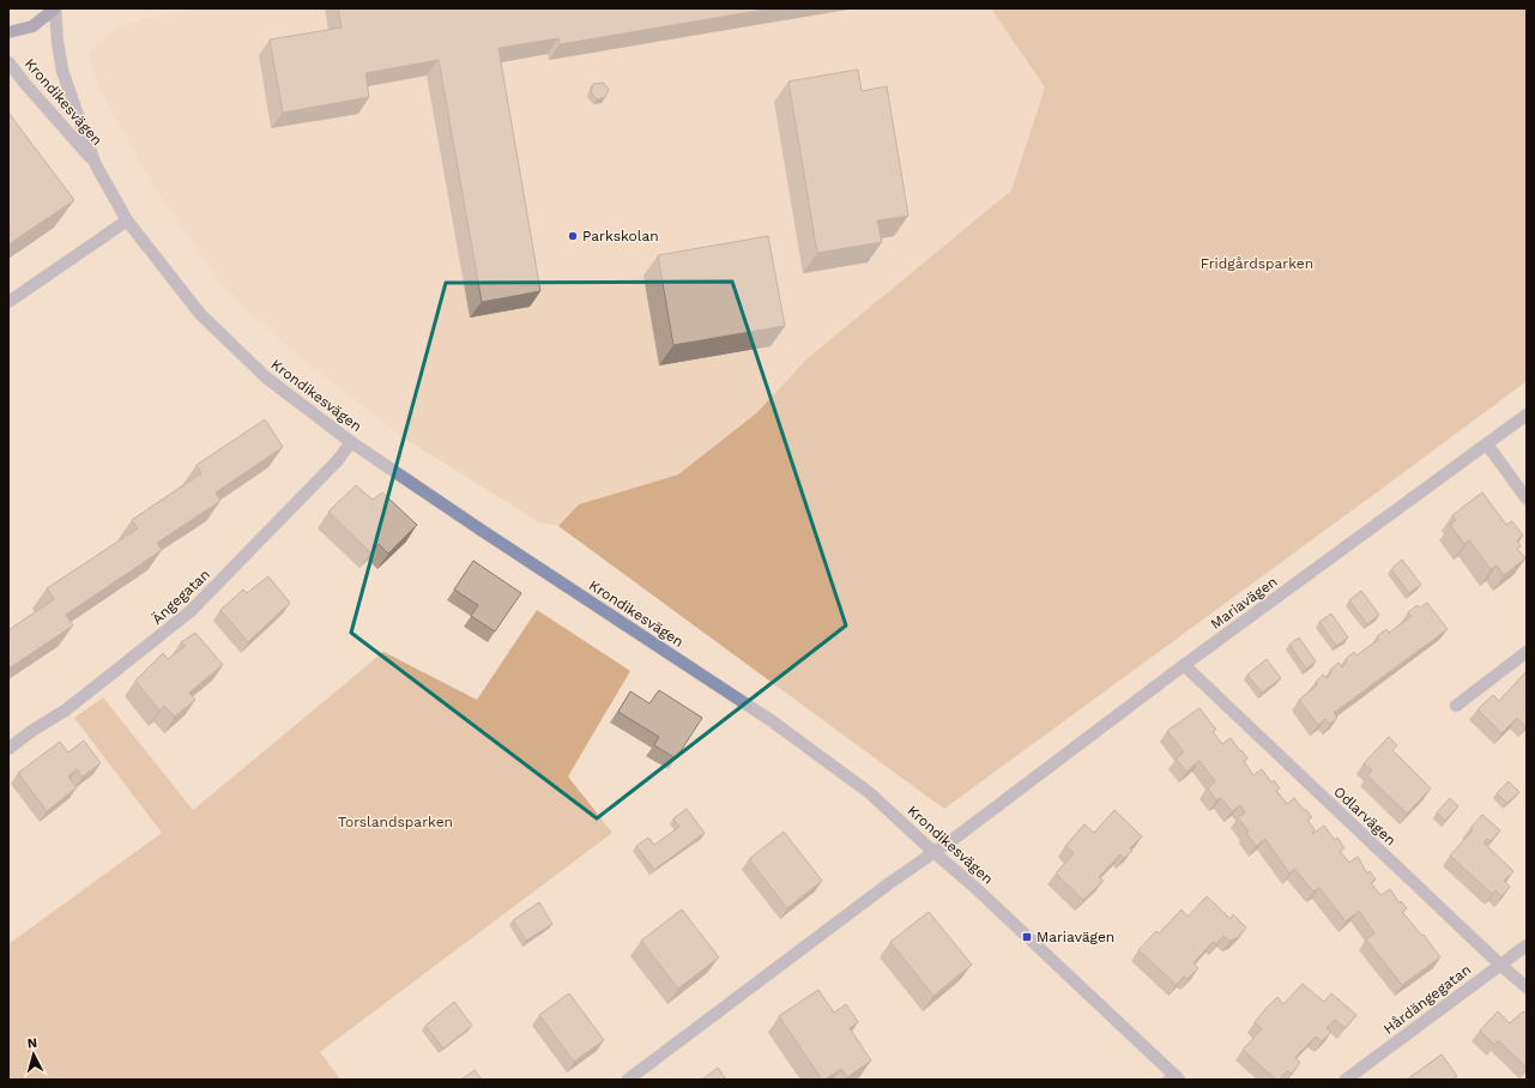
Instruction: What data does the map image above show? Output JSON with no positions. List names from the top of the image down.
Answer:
{
  "streets": {
    "street": [
      "Krondikesvägen",
      "Ängegatan",
      "Mariavägen",
      "Odlarvägen",
      "Hårdängegatan"
    ]
  },
  "crossings": [
    ["Krondikesvägen", "Ängegatan"],
    ["Krondikesvägen", "Mariavägen"],
    ["Mariavägen", "Odlarvägen"],
    ["Odlarvägen", "Hårdängegatan"]
  ],
  "parks": ["Fridgårdsparken", "Torslandsparken"],
  "places": {
    "other": ["Parkskolan"],
    "transit": ["Mariavägen"]
  },
  "north": "top"
}
